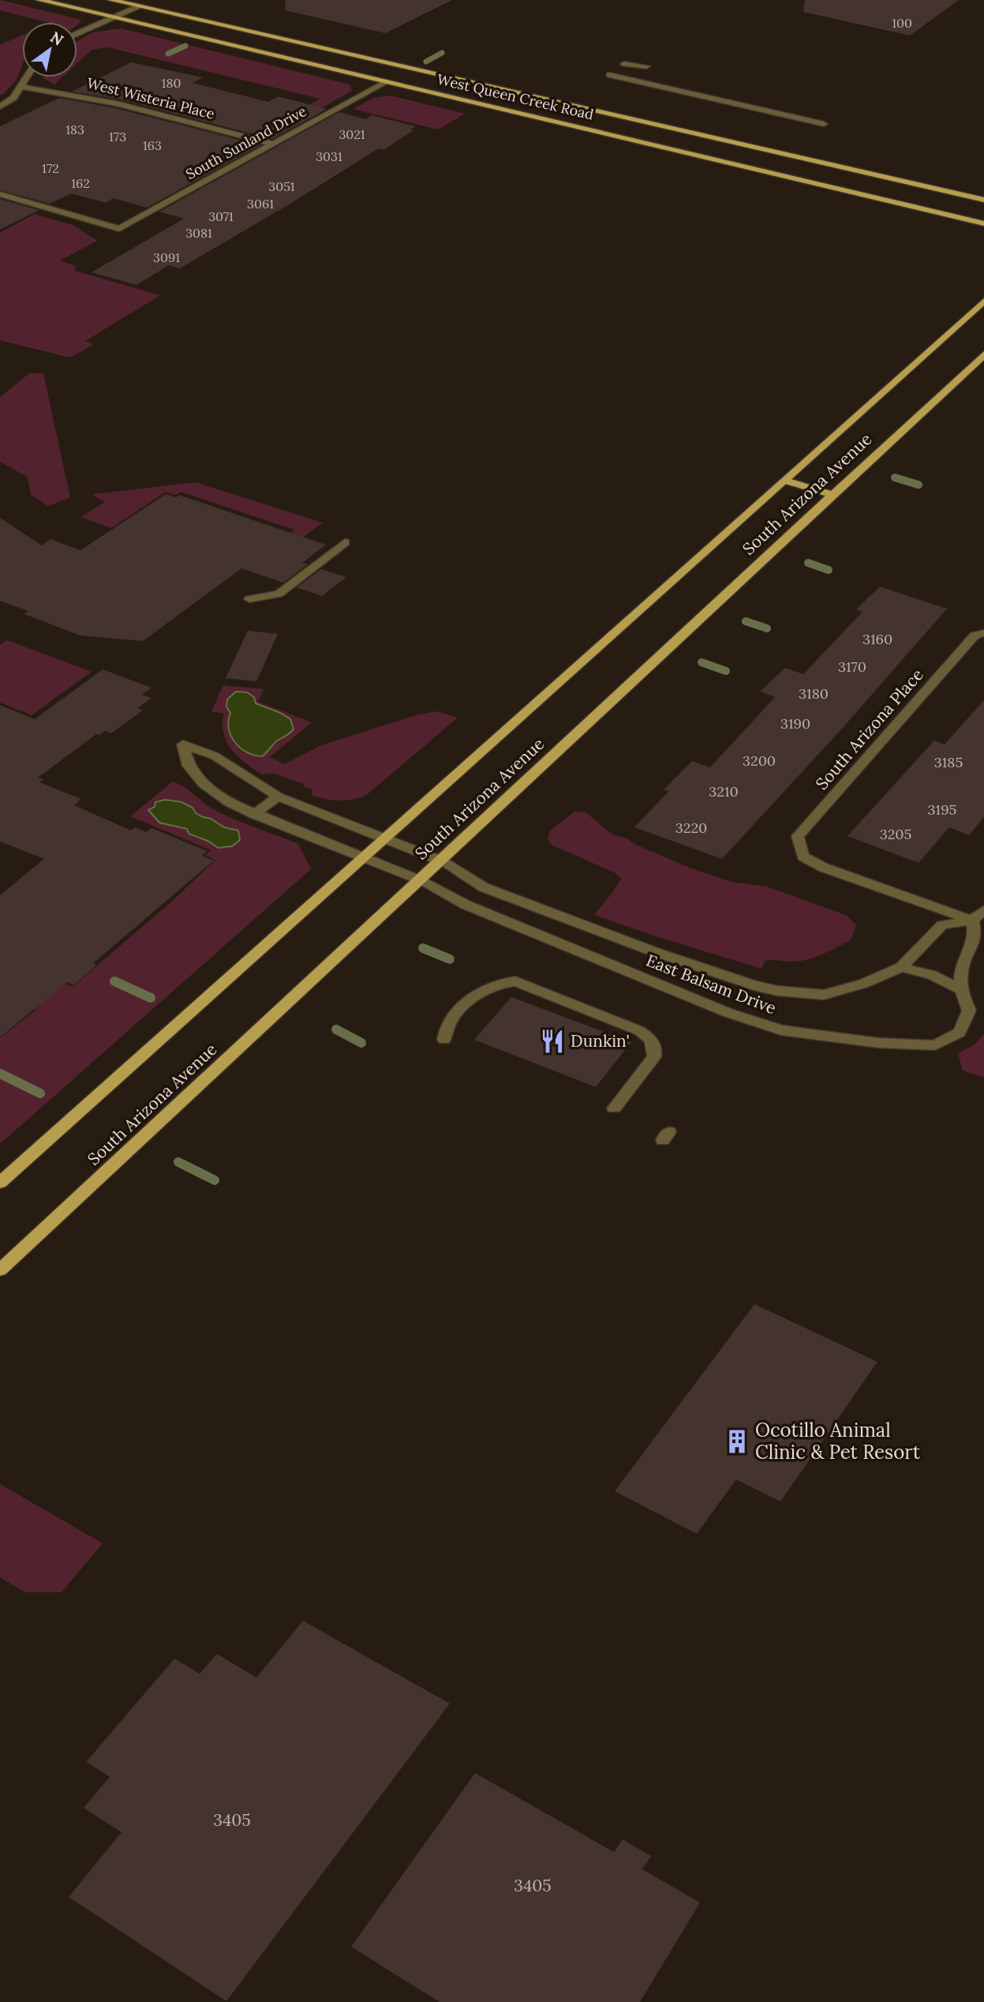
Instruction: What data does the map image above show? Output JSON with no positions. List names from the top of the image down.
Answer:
{
  "streets": {
    "main road": ["West Queen Creek Road", "South Arizona Avenue"],
    "street": [
      "West Wisteria Place",
      "South Sunland Drive",
      "South Arizona Place",
      "East Balsam Drive"
    ]
  },
  "crossings": [
    ["West Queen Creek Road", "South Sunland Drive"],
    ["West Wisteria Place", "South Sunland Drive"],
    ["South Arizona Avenue", "East Balsam Drive"],
    ["South Arizona Place", "East Balsam Drive"]
  ],
  "places": {
    "restaurant": ["Dunkin'"],
    "building": ["Ocotillo Animal Clinic & Pet Resort"]
  },
  "house_numbers": [
    "100",
    "180",
    "183",
    "3021",
    "173",
    "163",
    "3031",
    "172",
    "162",
    "3051",
    "3061",
    "3071",
    "3081",
    "3091",
    "3160",
    "3170",
    "3180",
    "3190",
    "3200",
    "3185",
    "3210",
    "3195",
    "3220",
    "3205",
    "3405",
    "3405"
  ],
  "north": "top right"
}
